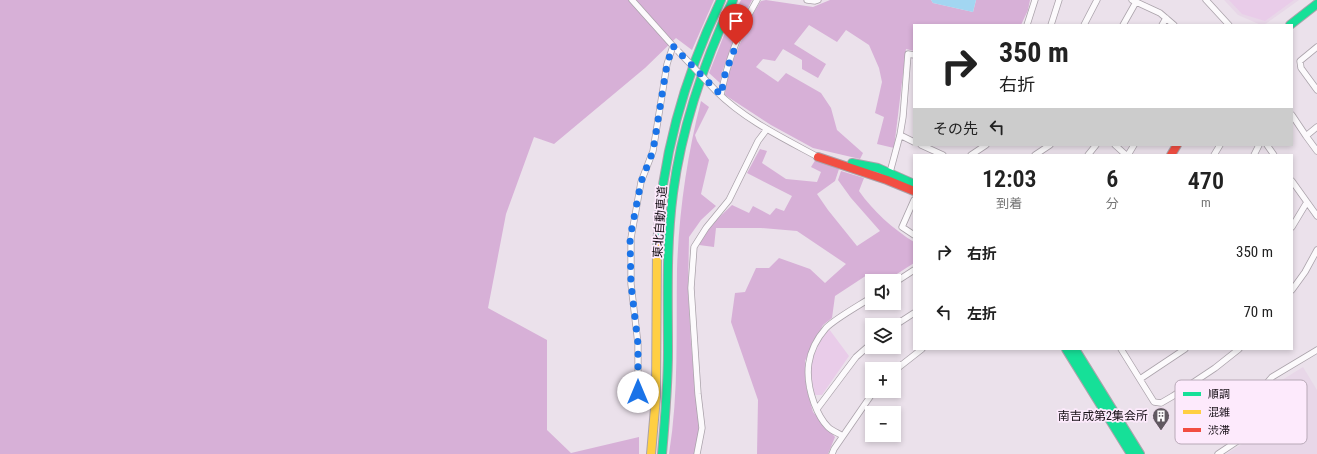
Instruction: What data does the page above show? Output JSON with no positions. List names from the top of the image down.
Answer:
{
  "streets": {
    "main road": ["東北自動車道"]
  },
  "places": {
    "building": ["南吉成第2集会所"]
  },
  "legend": ["順調", "混雑", "渋滞"],
  "page": {
    "turn": ["350 m", "右折"],
    "then": "その先",
    "eta": [
      "12:03",
      "到着",
      "6",
      "分",
      "470",
      "m"
    ],
    "list": [
      {
        "name": "右折",
        "value": "350 m"
      },
      {
        "name": "左折",
        "value": "70 m"
      }
    ],
    "map_buttons": ["+", "−"]
  }
}
